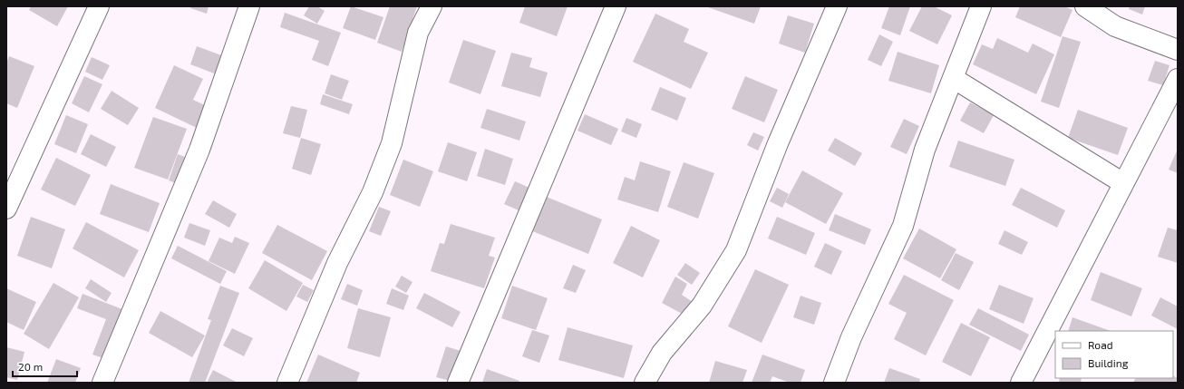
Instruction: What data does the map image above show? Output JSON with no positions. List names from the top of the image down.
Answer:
{
  "legend": ["Road", "Building"],
  "scale_bar": "20 m"
}
